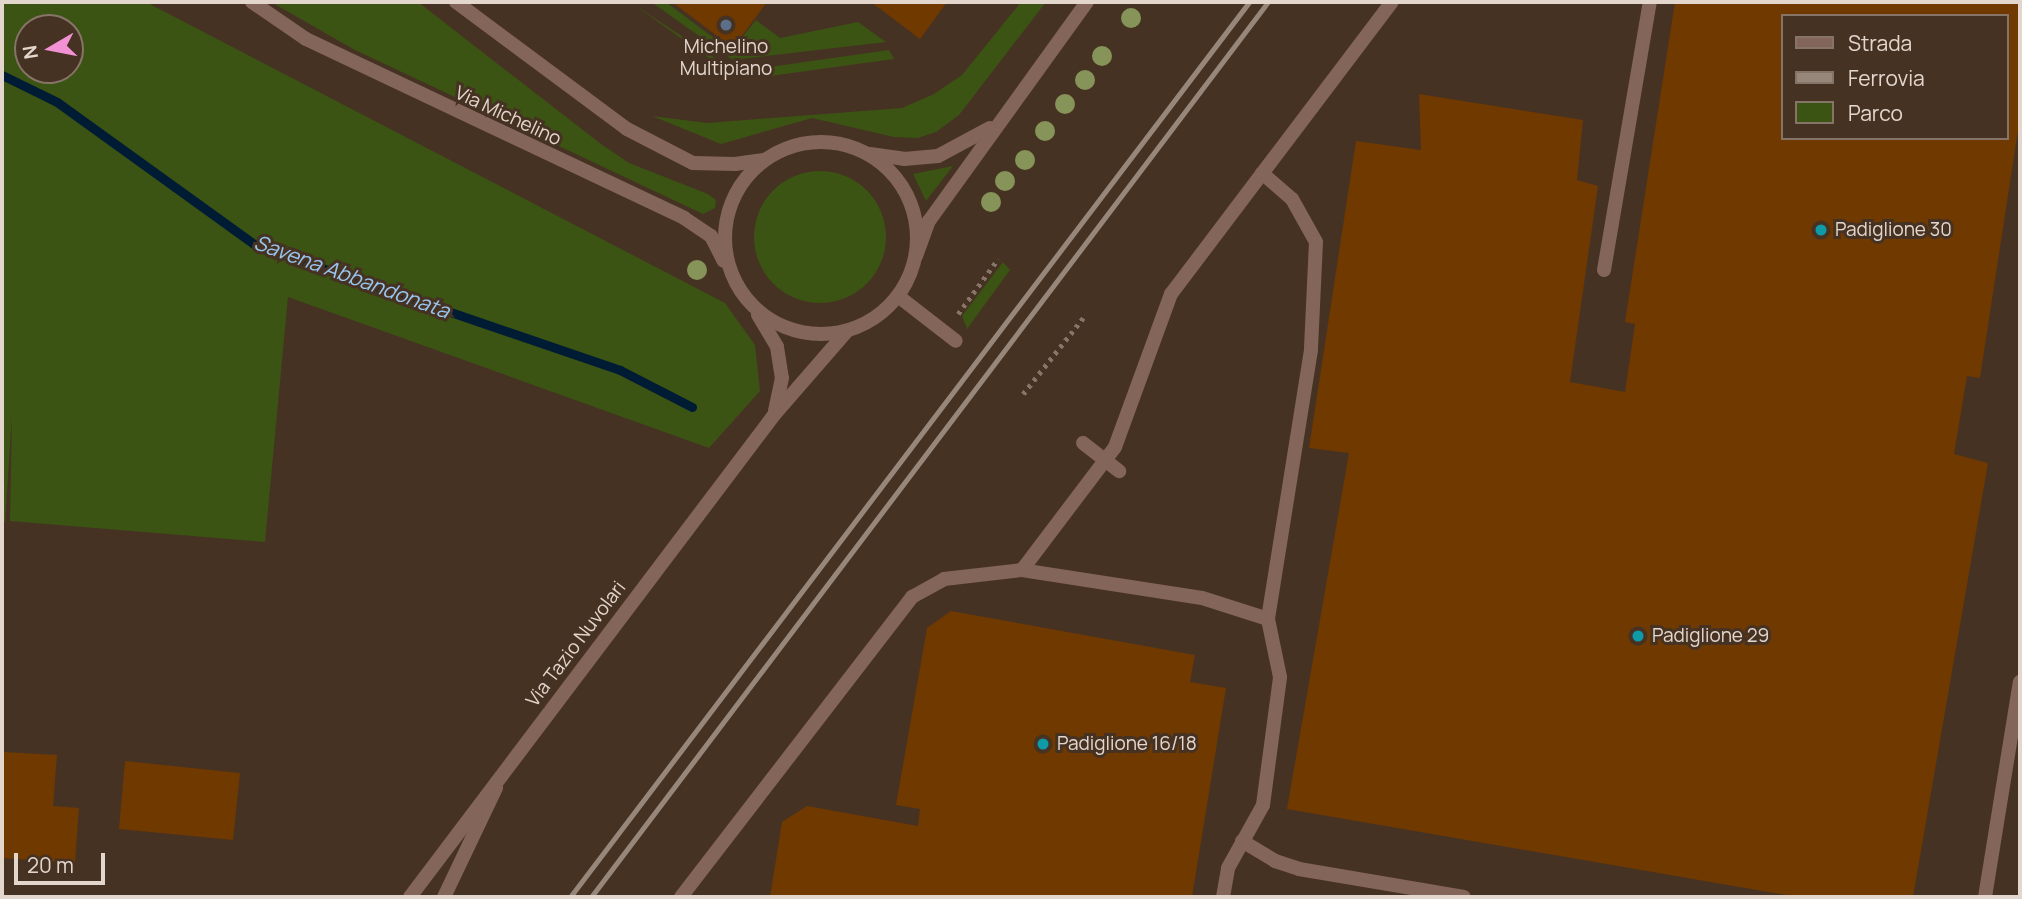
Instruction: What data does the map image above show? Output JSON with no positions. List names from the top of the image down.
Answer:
{
  "streets": {
    "street": ["Via Michelino", "Via Tazio Nuvolari"]
  },
  "crossings": [
    ["Via Michelino", "Via Tazio Nuvolari"]
  ],
  "water": ["Savena Abbandonata"],
  "places": [
    "Michelino Multipiano",
    "Padiglione 30",
    "Padiglione 29",
    "Padiglione 16/18"
  ],
  "legend": ["Strada", "Ferrovia", "Parco"],
  "scale_bar": "20 m",
  "north": "left"
}
